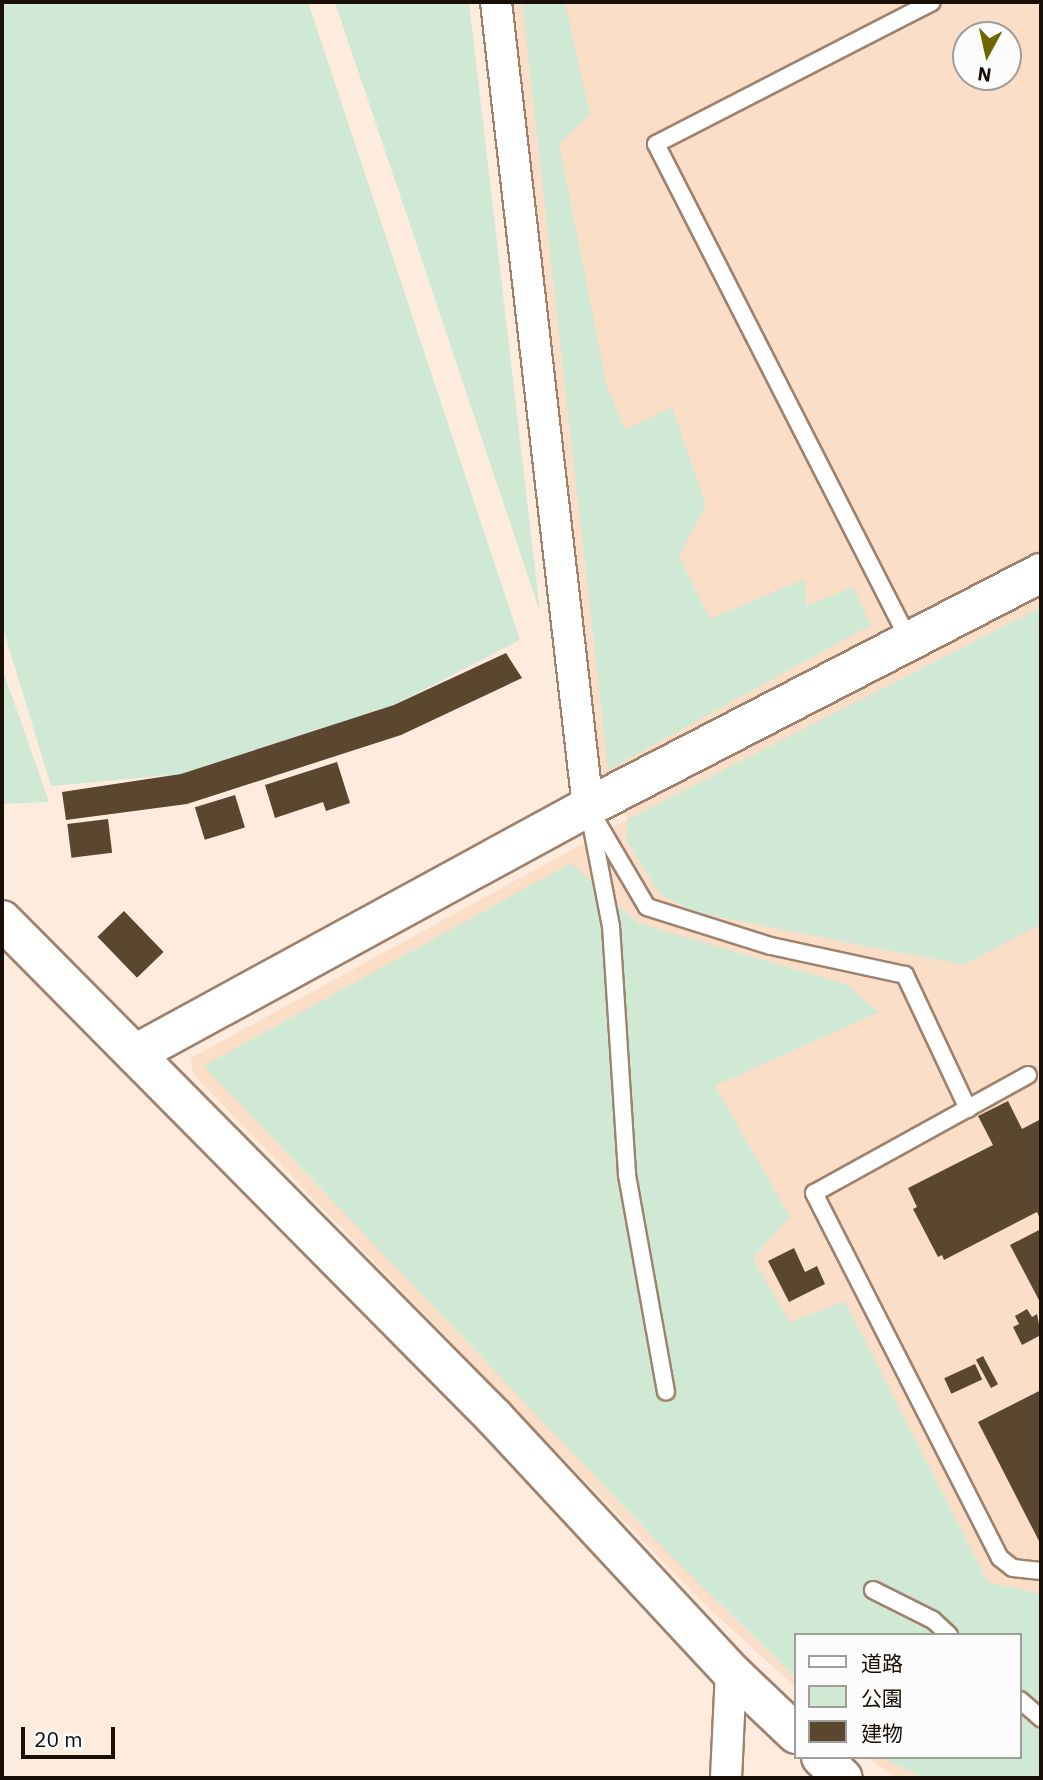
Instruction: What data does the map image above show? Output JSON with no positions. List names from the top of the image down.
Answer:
{
  "legend": ["道路", "公園", "建物"],
  "scale_bar": "20 m",
  "north": "bottom"
}
